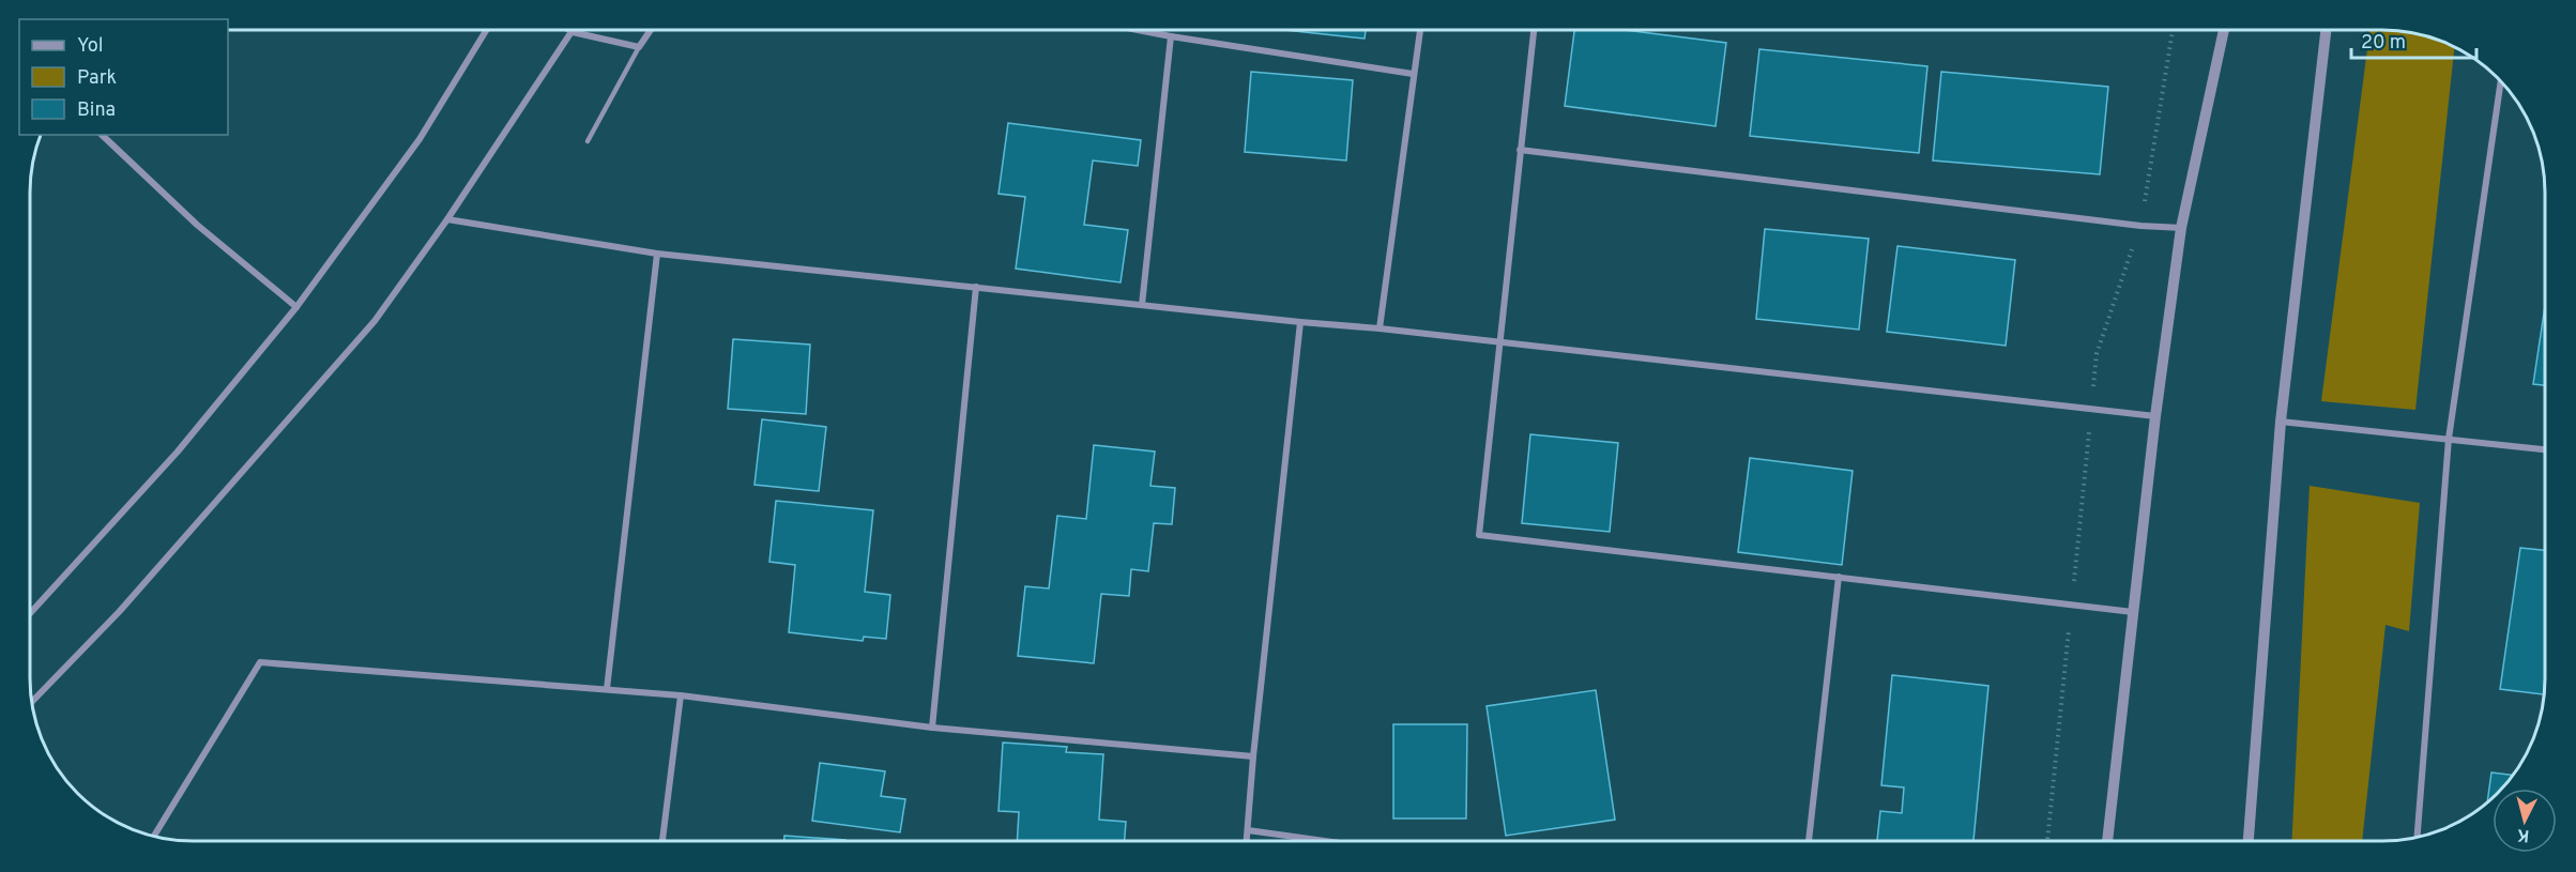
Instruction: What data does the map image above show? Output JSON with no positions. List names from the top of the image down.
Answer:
{
  "legend": ["Yol", "Park", "Bina"],
  "scale_bar": "20 m",
  "north": "bottom"
}
